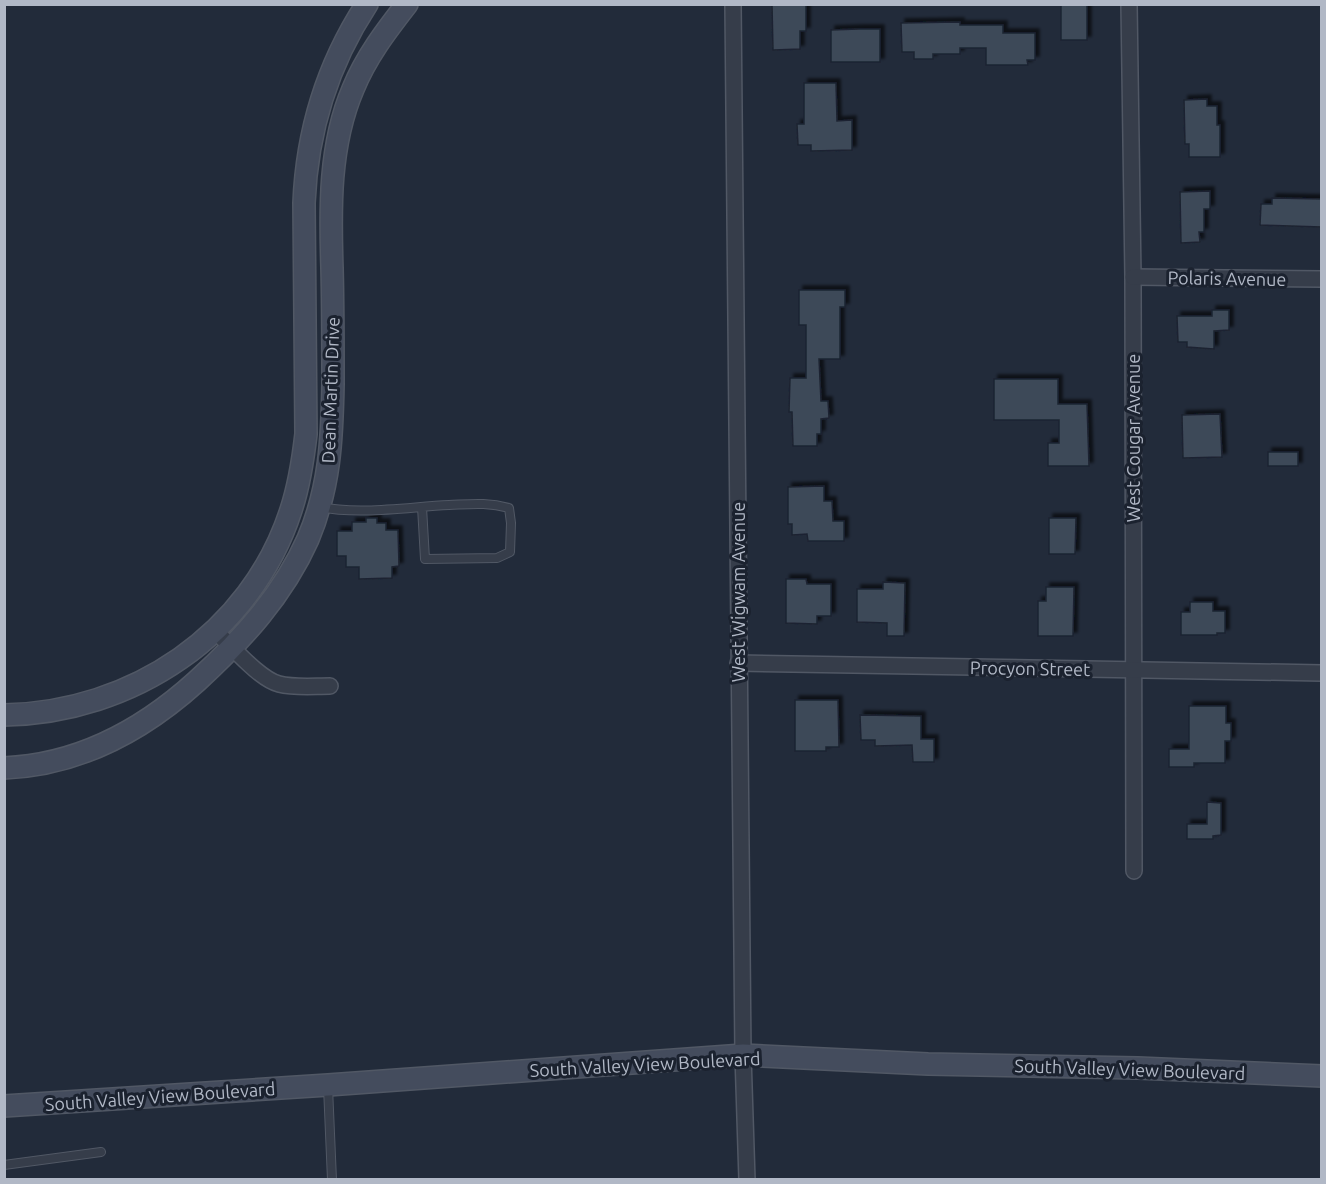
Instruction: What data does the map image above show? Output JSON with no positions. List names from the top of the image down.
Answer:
{
  "streets": {
    "street": [
      "Polaris Avenue",
      "Dean Martin Drive",
      "West Cougar Avenue",
      "West Wigwam Avenue",
      "Procyon Street",
      "South Valley View Boulevard"
    ]
  },
  "crossings": [
    ["Polaris Avenue", "West Cougar Avenue"],
    ["West Cougar Avenue", "Procyon Street"],
    ["West Wigwam Avenue", "Procyon Street"],
    ["West Wigwam Avenue", "South Valley View Boulevard"]
  ]
}
